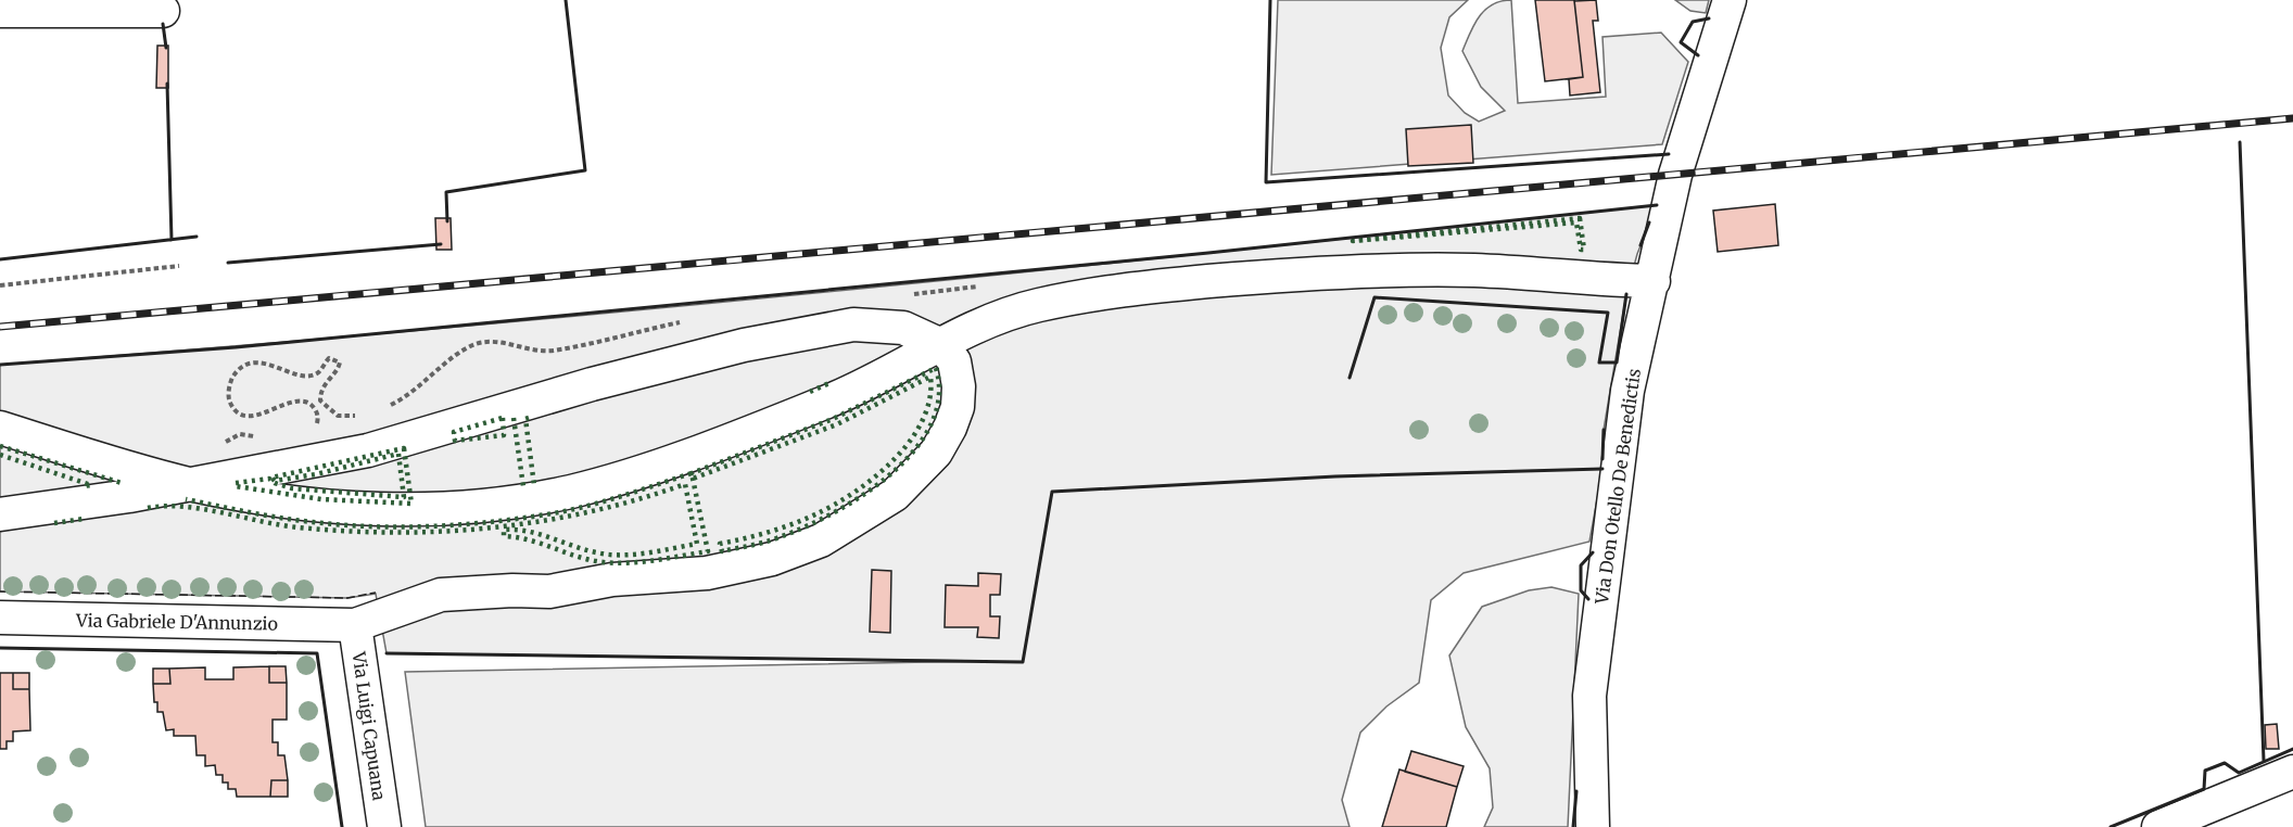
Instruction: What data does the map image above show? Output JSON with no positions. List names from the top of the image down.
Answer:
{
  "streets": {
    "street": ["Via Don Otello De Benedictis", "Via Gabriele D'Annunzio", "Via Luigi Capuana"]
  },
  "crossings": [
    ["Via Gabriele D'Annunzio", "Via Luigi Capuana"]
  ]
}
